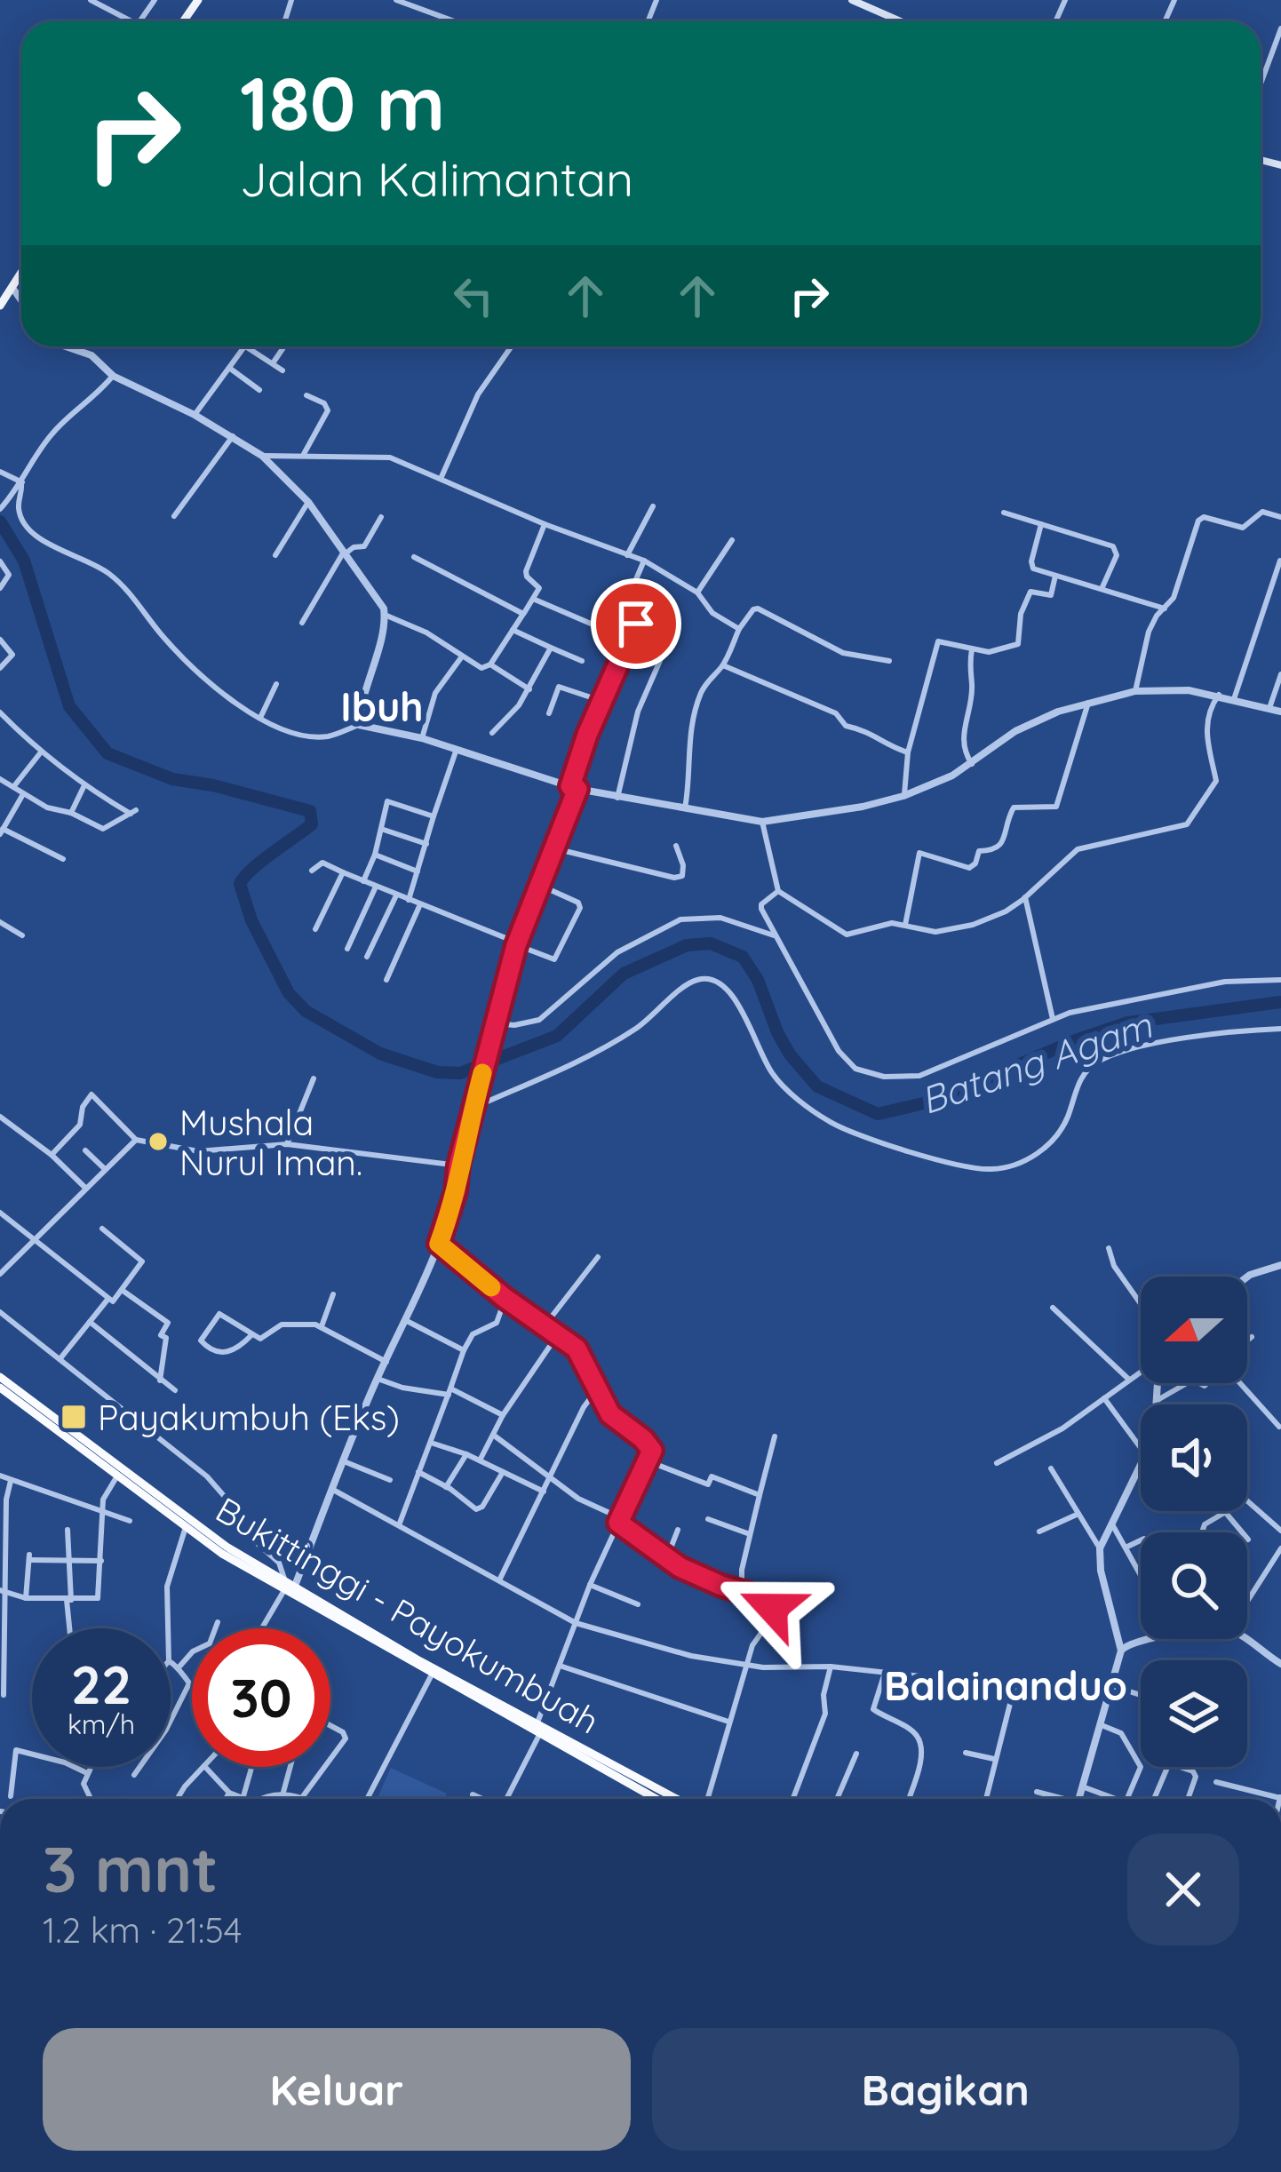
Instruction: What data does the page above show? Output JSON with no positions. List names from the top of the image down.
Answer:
{
  "streets": {
    "highway": ["Bukittinggi - Payokumbuah"]
  },
  "districts": ["Ibuh", "Balainanduo"],
  "water": ["Batang Agam"],
  "places": {
    "other": ["Mushala Nurul Iman."],
    "transit": ["Payakumbuh (Eks)"]
  },
  "north": "left",
  "page": {
    "turn": ["180 m", "Jalan Kalimantan"],
    "speed": "22 km/h",
    "limit": "30",
    "heading": ["3 mnt", "1.2 km · 21:54"],
    "buttons": ["Keluar", "Bagikan"]
  }
}
